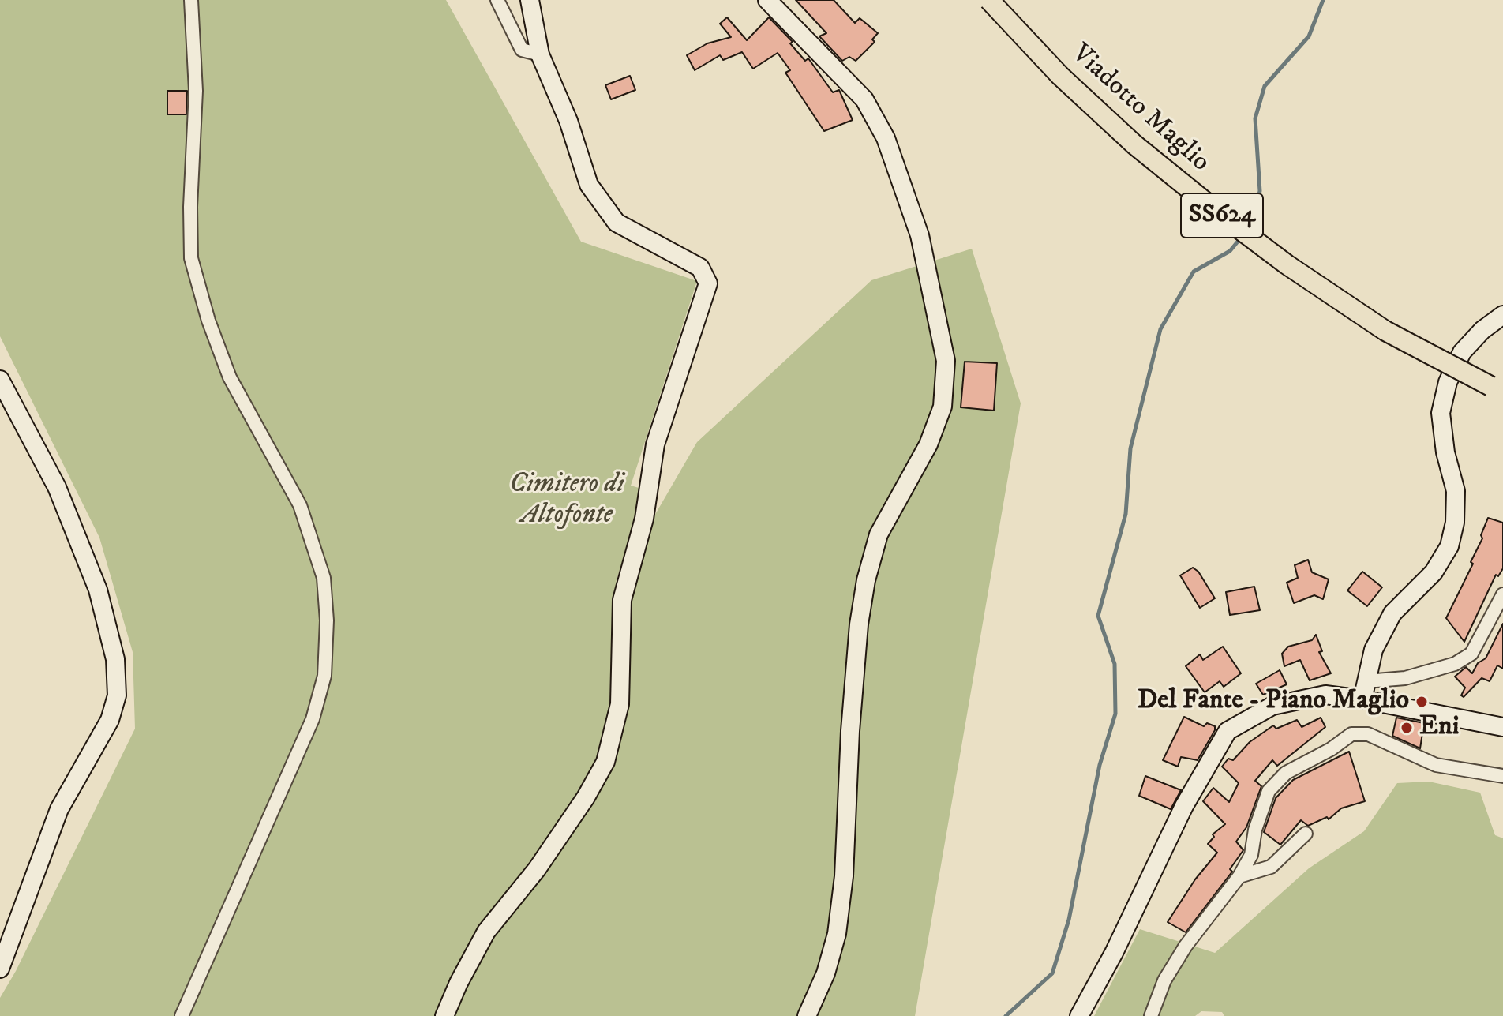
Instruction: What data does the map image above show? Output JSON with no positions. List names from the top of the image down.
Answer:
{
  "streets": {
    "main road": ["Viadotto Maglio", "SS624"]
  },
  "parks": ["Cimitero di Altofonte"],
  "places": ["Del Fante - Piano Maglio", "Eni"]
}
